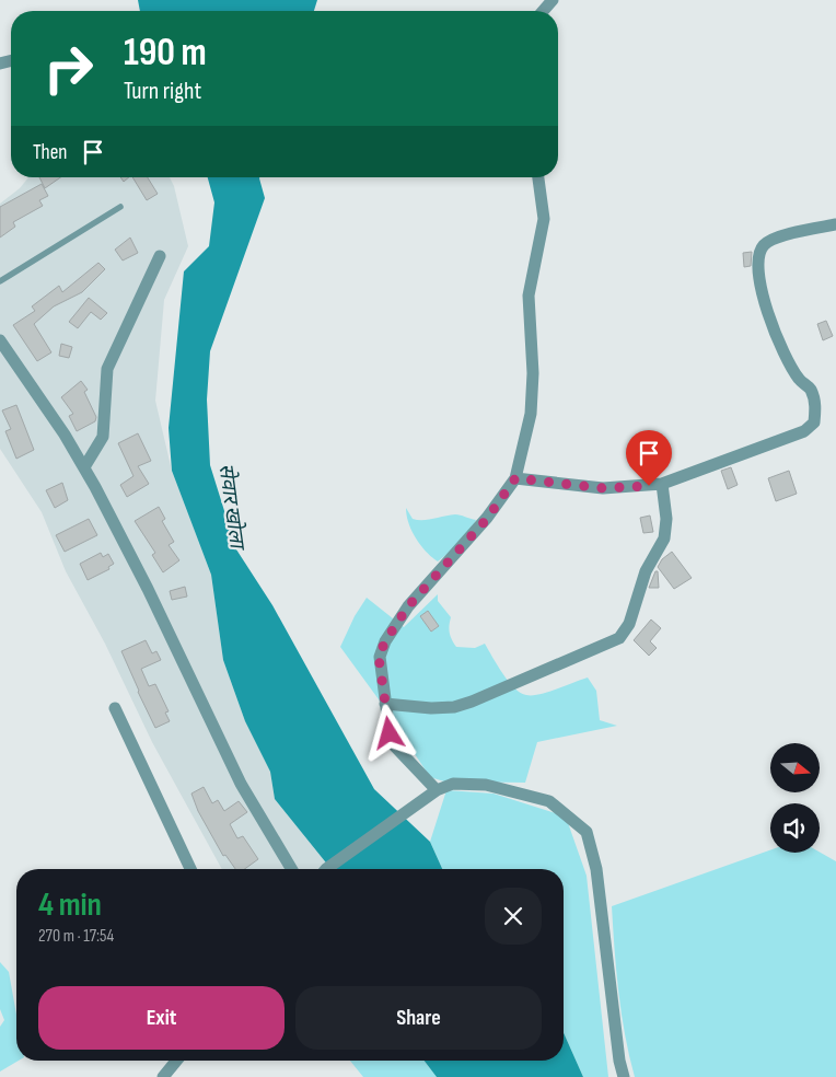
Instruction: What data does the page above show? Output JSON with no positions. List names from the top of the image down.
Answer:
{
  "water": ["सेवार खोला"],
  "north": "right",
  "page": {
    "turn": ["190 m", "Turn right"],
    "then": "Then",
    "heading": ["4 min", "270 m · 17:54"],
    "buttons": ["Exit", "Share"]
  }
}
